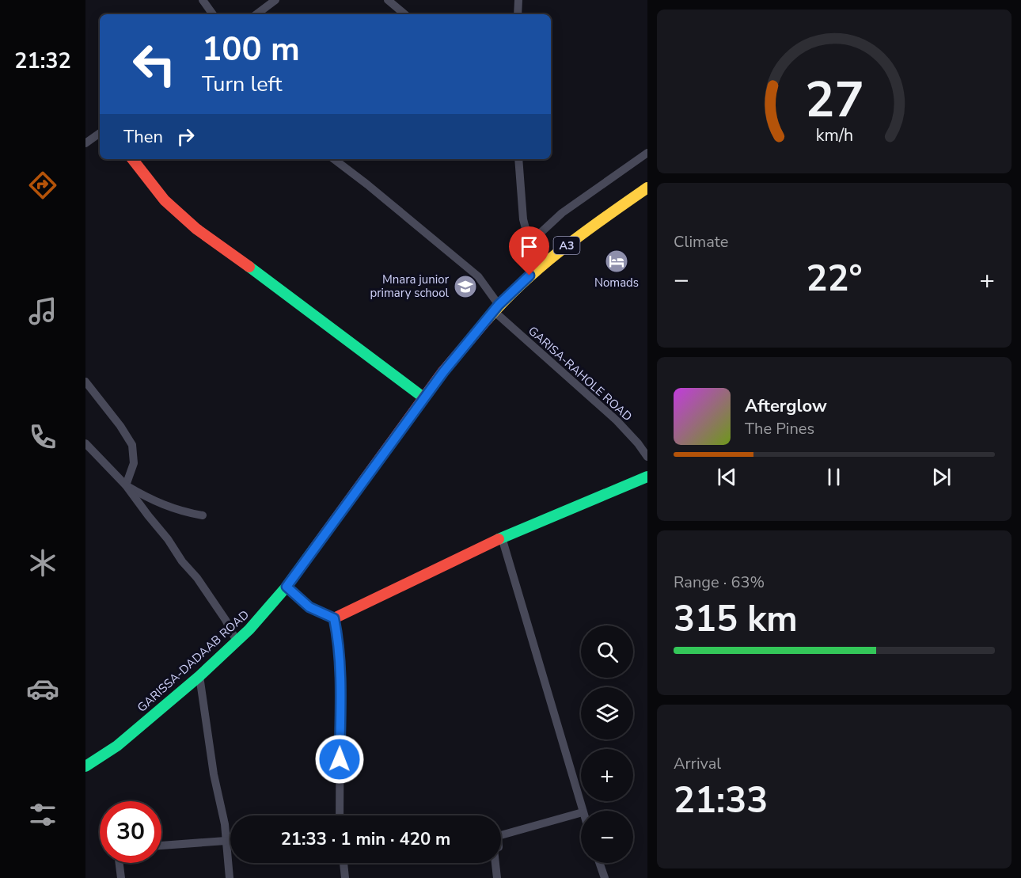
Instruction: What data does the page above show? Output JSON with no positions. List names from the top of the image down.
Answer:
{
  "streets": {
    "main road": ["A3", "GARISSA-DADAAB ROAD"],
    "street": ["GARISA-RAHOLE ROAD"]
  },
  "crossings": [
    ["A3", "GARISA-RAHOLE ROAD"],
    ["A3", "GARISSA-DADAAB ROAD"],
    ["GARISA-RAHOLE ROAD", "GARISSA-DADAAB ROAD"]
  ],
  "places": {
    "hotel": ["Nomads"],
    "school or university": ["Mnara junior primary school"]
  },
  "page": {
    "tabs": "21:32",
    "turn": ["100 m", "Turn left"],
    "then": "Then",
    "tile": [
      "Climate",
      ["Range · 63%", "315 km"],
      ["Arrival", "21:33"]
    ],
    "heat": ["−", "22°", "+"],
    "song": ["Afterglow", "The Pines"],
    "map_buttons": ["+", "−"],
    "limit": "30",
    "trip": "21:33 · 1 min · 420 m",
    "gauge": ["27", "km/h"]
  }
}
